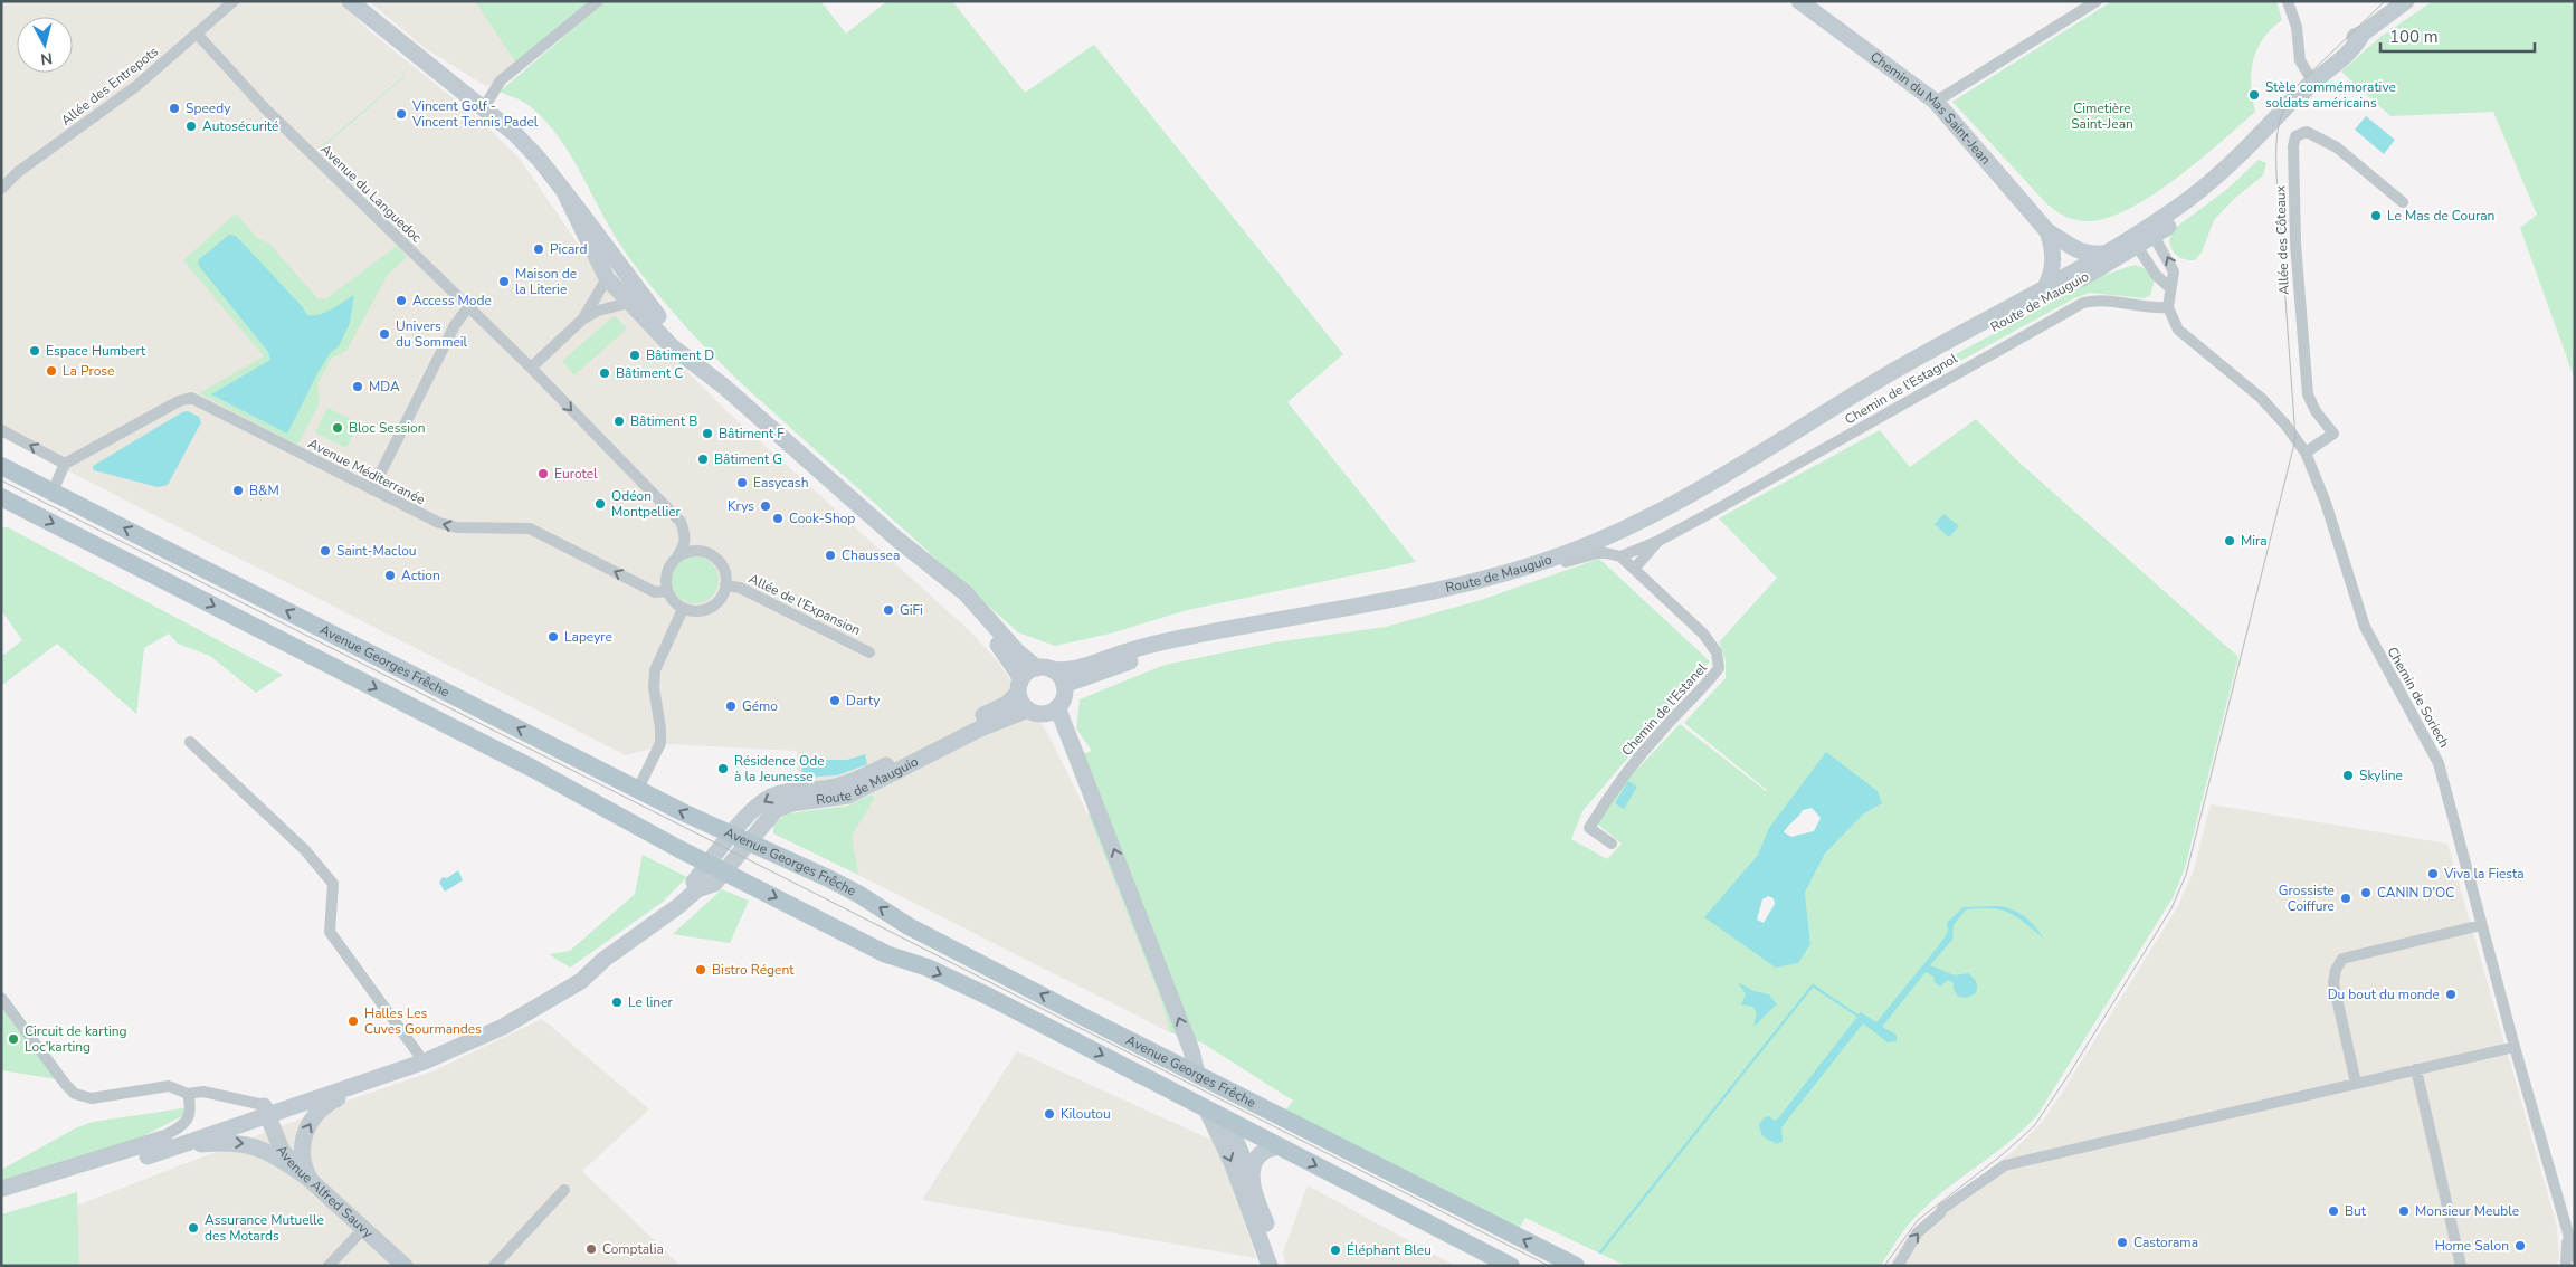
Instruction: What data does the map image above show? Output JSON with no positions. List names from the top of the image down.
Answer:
{
  "streets": {
    "main road": [
      "Chemin du Mas Saint-Jean",
      "Route de Mauguio",
      "Avenue Georges Frêche",
      "Avenue Alfred Sauvy"
    ],
    "street": [
      "Allée des Entrepots",
      "Avenue du Languedoc",
      "Allée des Côteaux",
      "Chemin de l'Estagnol",
      "Avenue Méditerranée",
      "Allée de l'Expansion",
      "Chemin de Soriech",
      "Chemin de l'Estanel"
    ]
  },
  "crossings": [
    ["Allée des Entrepots", "Avenue du Languedoc"],
    ["Chemin du Mas Saint-Jean", "Route de Mauguio"],
    ["Avenue du Languedoc", "Avenue Méditerranée"],
    ["Avenue du Languedoc", "Allée de l'Expansion"],
    ["Allée des Côteaux", "Chemin de Soriech"],
    ["Route de Mauguio", "Chemin de l'Estagnol"],
    ["Route de Mauguio", "Avenue Georges Frêche"],
    ["Chemin de l'Estagnol", "Chemin de Soriech"],
    ["Chemin de l'Estagnol", "Chemin de l'Estanel"],
    ["Avenue Méditerranée", "Allée de l'Expansion"]
  ],
  "one_way": ["Avenue Méditerranée"],
  "parks": ["Cimetière Saint-Jean"],
  "places": [
    "Stèle commémorative soldats américains",
    "Speedy",
    "Vincent Golf - Vincent Tennis Padel",
    "Autosécurité",
    "Le Mas de Couran",
    "Picard",
    "Maison de la Literie",
    "Access Mode",
    "Univers du Sommeil",
    "Espace Humbert",
    "Bâtiment D",
    "La Prose",
    "Bâtiment C",
    "MDA",
    "Bâtiment B",
    "Bloc Session",
    "Bâtiment F",
    "Bâtiment G",
    "Eurotel",
    "Easycash",
    "B&M",
    "Odéon Montpellier",
    "Krys",
    "Cook-Shop",
    "Mira",
    "Saint-Maclou",
    "Chaussea",
    "Action",
    "GiFi",
    "Lapeyre",
    "Darty",
    "Gémo",
    "Résidence Ode à la Jeunesse",
    "Skyline",
    "Viva la Fiesta",
    "CANIN D'OC",
    "Grossiste Coiffure",
    "Bistro Régent",
    "Du bout du monde",
    "Le liner",
    "Halles Les Cuves Gourmandes",
    "Circuit de karting Loc'karting",
    "Kiloutou",
    "But",
    "Monsieur Meuble",
    "Assurance Mutuelle des Motards",
    "Castorama",
    "Home Salon",
    "Comptalia",
    "Éléphant Bleu"
  ],
  "scale_bar": "100 m",
  "north": "bottom"
}
